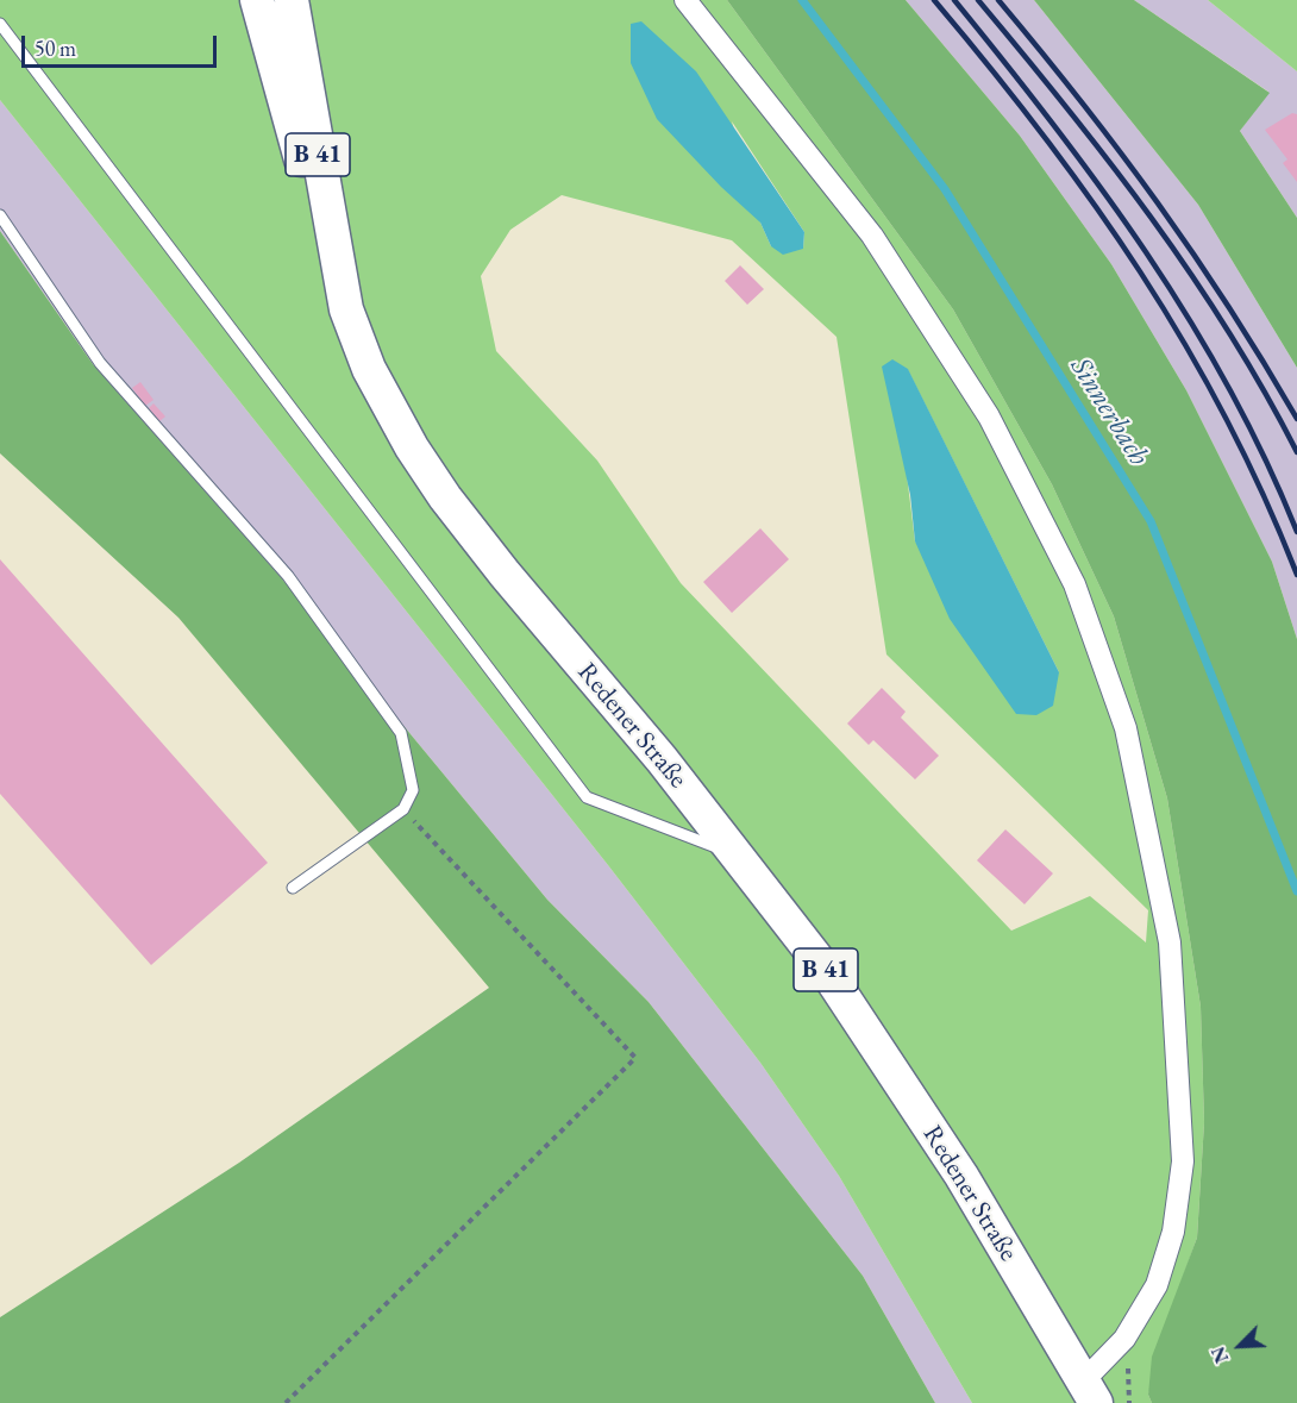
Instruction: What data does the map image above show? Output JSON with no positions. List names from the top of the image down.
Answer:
{
  "streets": {
    "main road": ["B 41", "Redener Straße"]
  },
  "crossings": [
    ["B 41", "Redener Straße"]
  ],
  "water": ["Sinnerbach"],
  "scale_bar": "50 m",
  "north": "bottom left"
}
